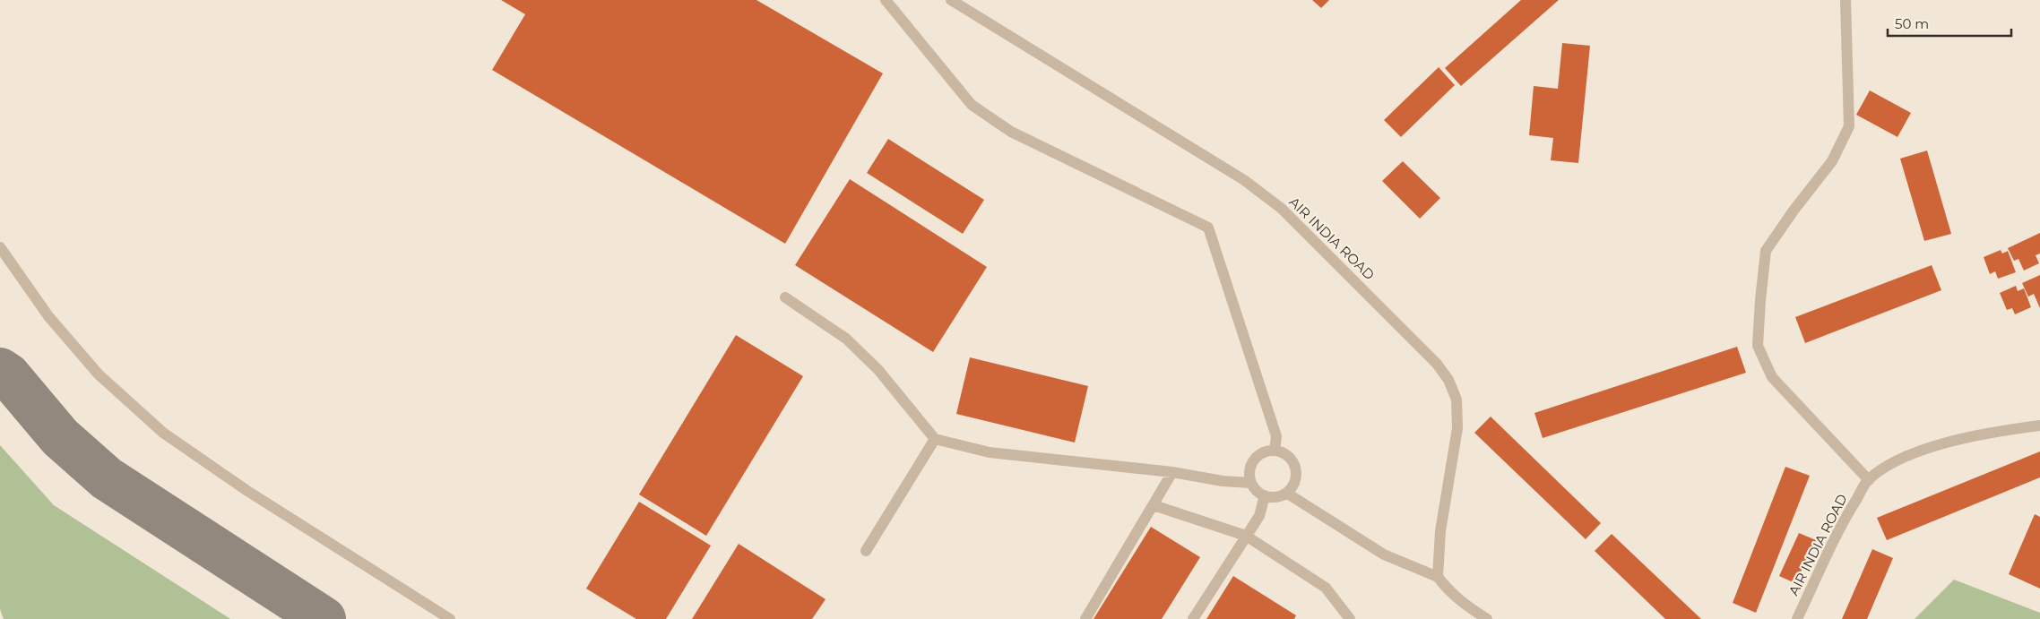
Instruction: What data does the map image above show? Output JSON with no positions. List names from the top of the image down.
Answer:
{
  "streets": {
    "street": ["AIR INDIA ROAD"]
  },
  "scale_bar": "50 m"
}
